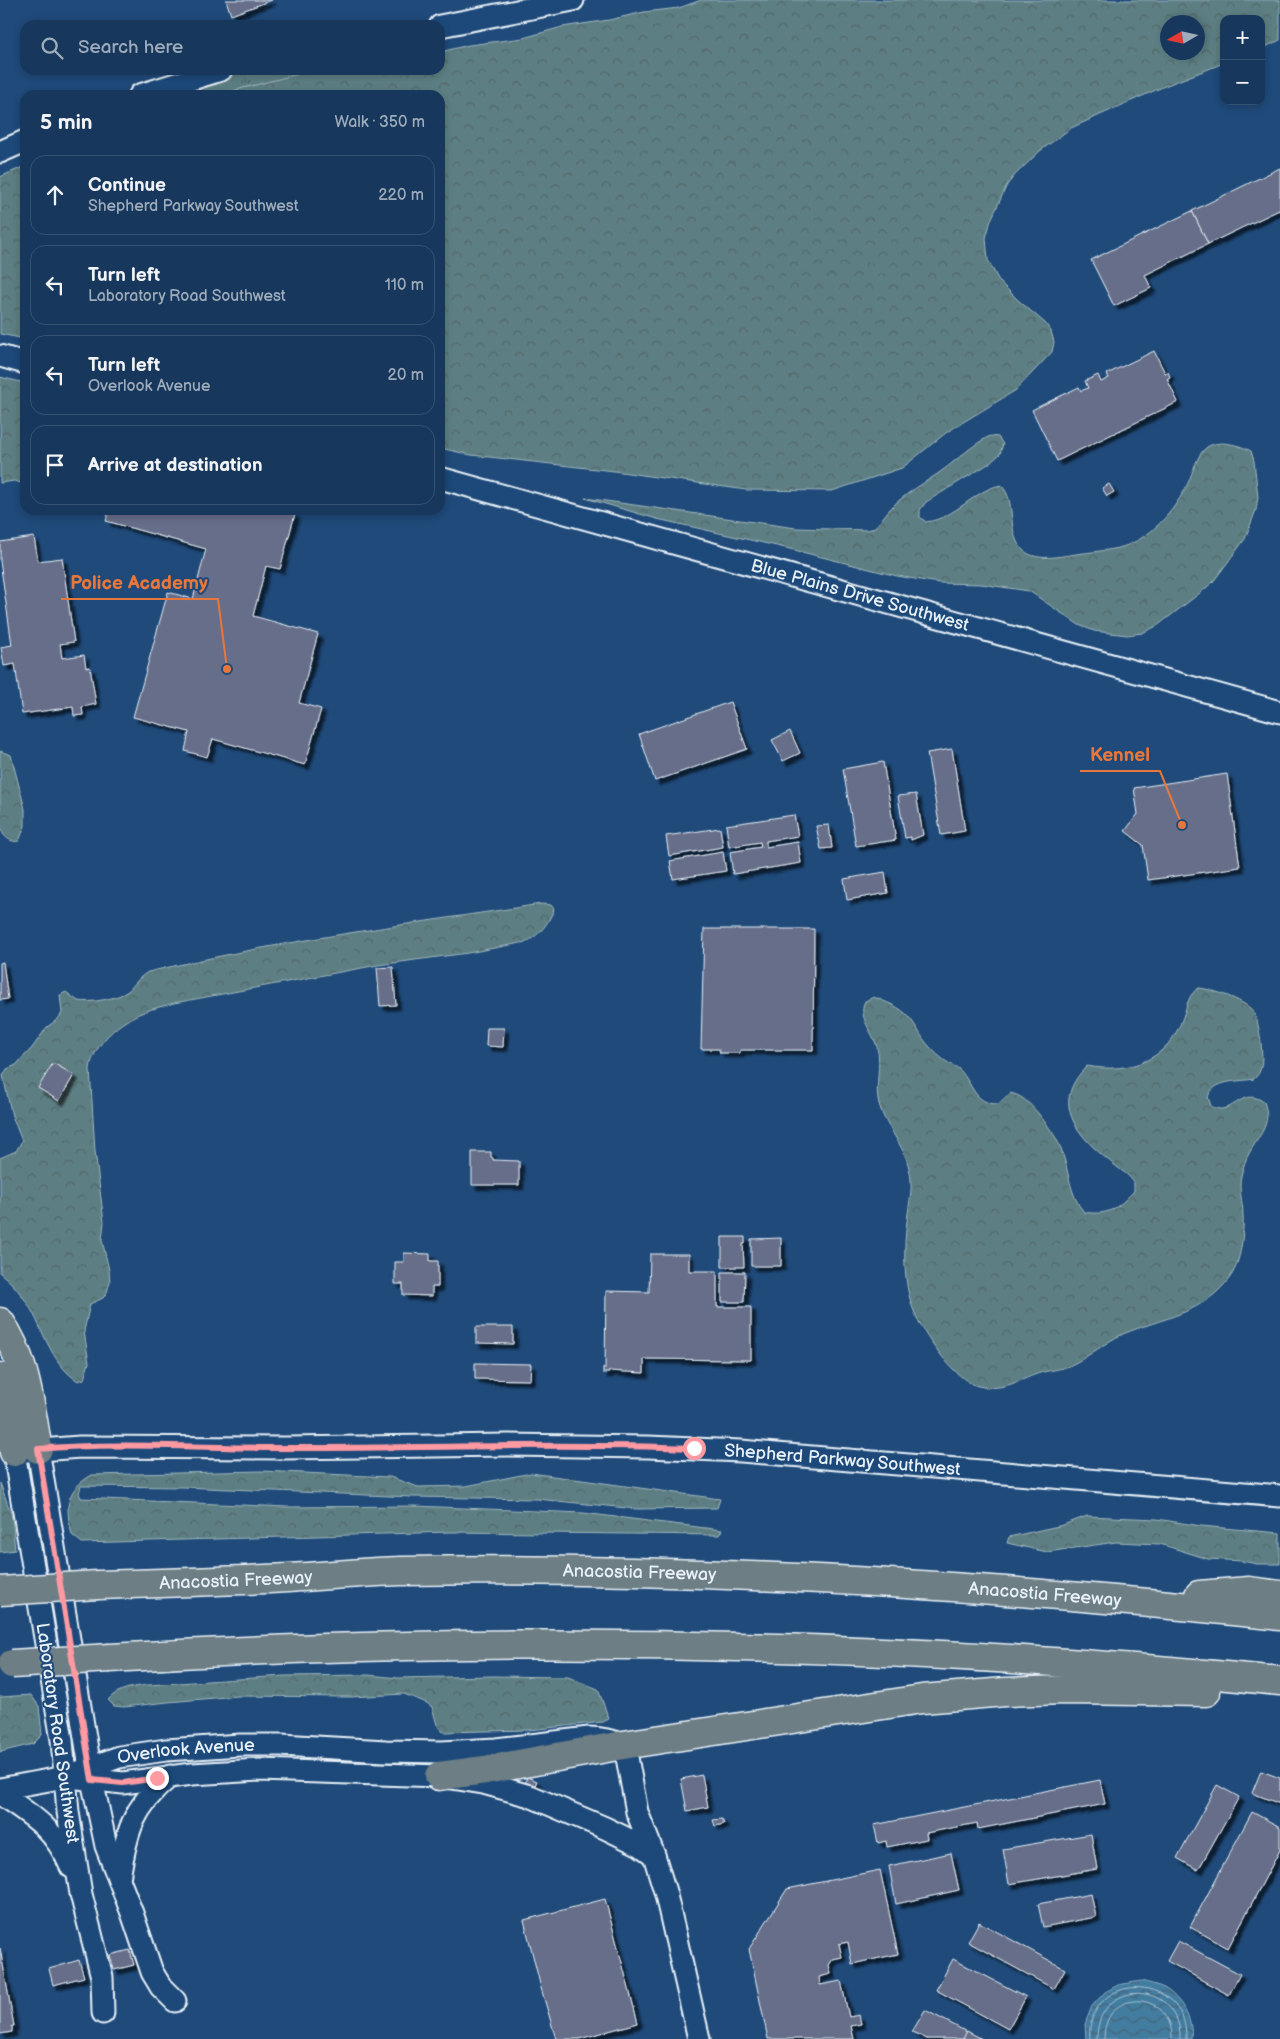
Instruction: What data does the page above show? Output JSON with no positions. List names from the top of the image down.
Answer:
{
  "streets": {
    "highway": ["Anacostia Freeway"],
    "street": [
      "Blue Plains Drive Southwest",
      "Shepherd Parkway Southwest",
      "Laboratory Road Southwest",
      "Overlook Avenue"
    ]
  },
  "crossings": [
    ["Shepherd Parkway Southwest", "Laboratory Road Southwest"],
    ["Laboratory Road Southwest", "Overlook Avenue"]
  ],
  "places": ["Police Academy", "Kennel"],
  "north": "left",
  "page": {
    "map_buttons": ["+", "−"],
    "search": "Search here",
    "heading": ["5 min", "Walk · 350 m"],
    "list": [
      ["Continue", "Shepherd Parkway Southwest", "220 m"],
      ["Turn left", "Laboratory Road Southwest", "110 m"],
      ["Turn left", "Overlook Avenue", "20 m"],
      "Arrive at destination"
    ]
  }
}
